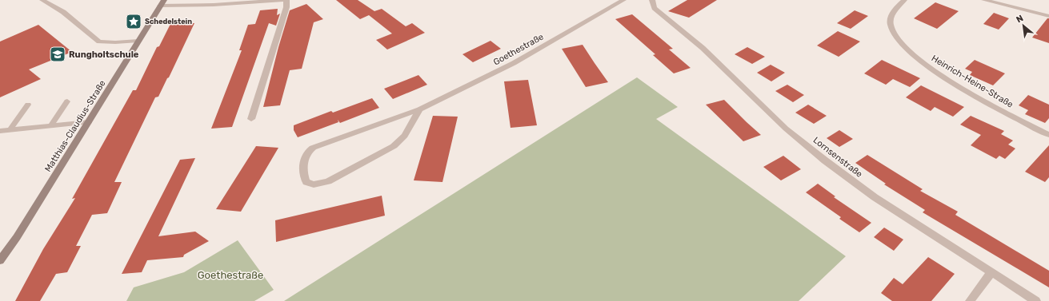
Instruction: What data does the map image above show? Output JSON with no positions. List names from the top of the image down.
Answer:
{
  "streets": {
    "street": [
      "Goethestraße",
      "Heinrich-Heine-Straße",
      "Matthias-Claudius-Straße",
      "Lornsenstraße"
    ]
  },
  "parks": ["Goethestraße"],
  "places": {
    "place": ["Schedelstein"],
    "school or university": ["Rungholtschule"]
  },
  "north": "top left"
}
